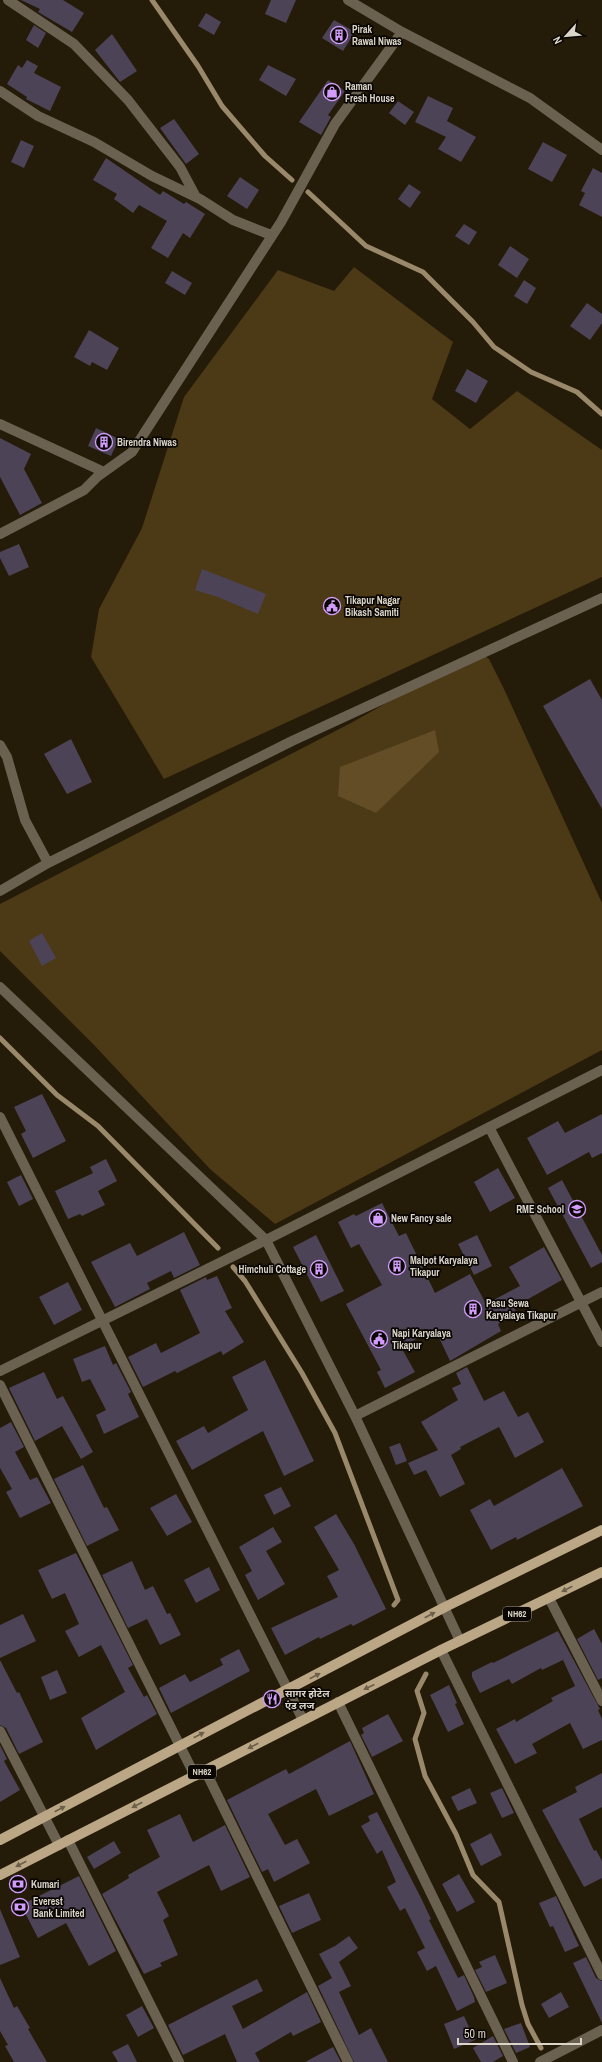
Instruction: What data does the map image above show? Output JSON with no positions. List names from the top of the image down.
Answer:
{
  "streets": {
    "main road": ["NH62"]
  },
  "places": {
    "building": [
      "Pirak Rawal Niwas",
      "Birendra Niwas",
      "Malpot Karyalaya Tikapur",
      "Himchuli Cottage",
      "Pasu Sewa Karyalaya Tikapur"
    ],
    "shop": ["Raman Fresh House", "New Fancy sale"],
    "public building": ["Tikapur Nagar Bikash Samiti", "Napi Karyalaya Tikapur"],
    "school or university": ["RME School"],
    "restaurant": ["सागर होटेल एंड लज"],
    "bank": ["Kumari", "Everest Bank Limited"]
  },
  "scale_bar": "50 m",
  "north": "bottom left"
}
